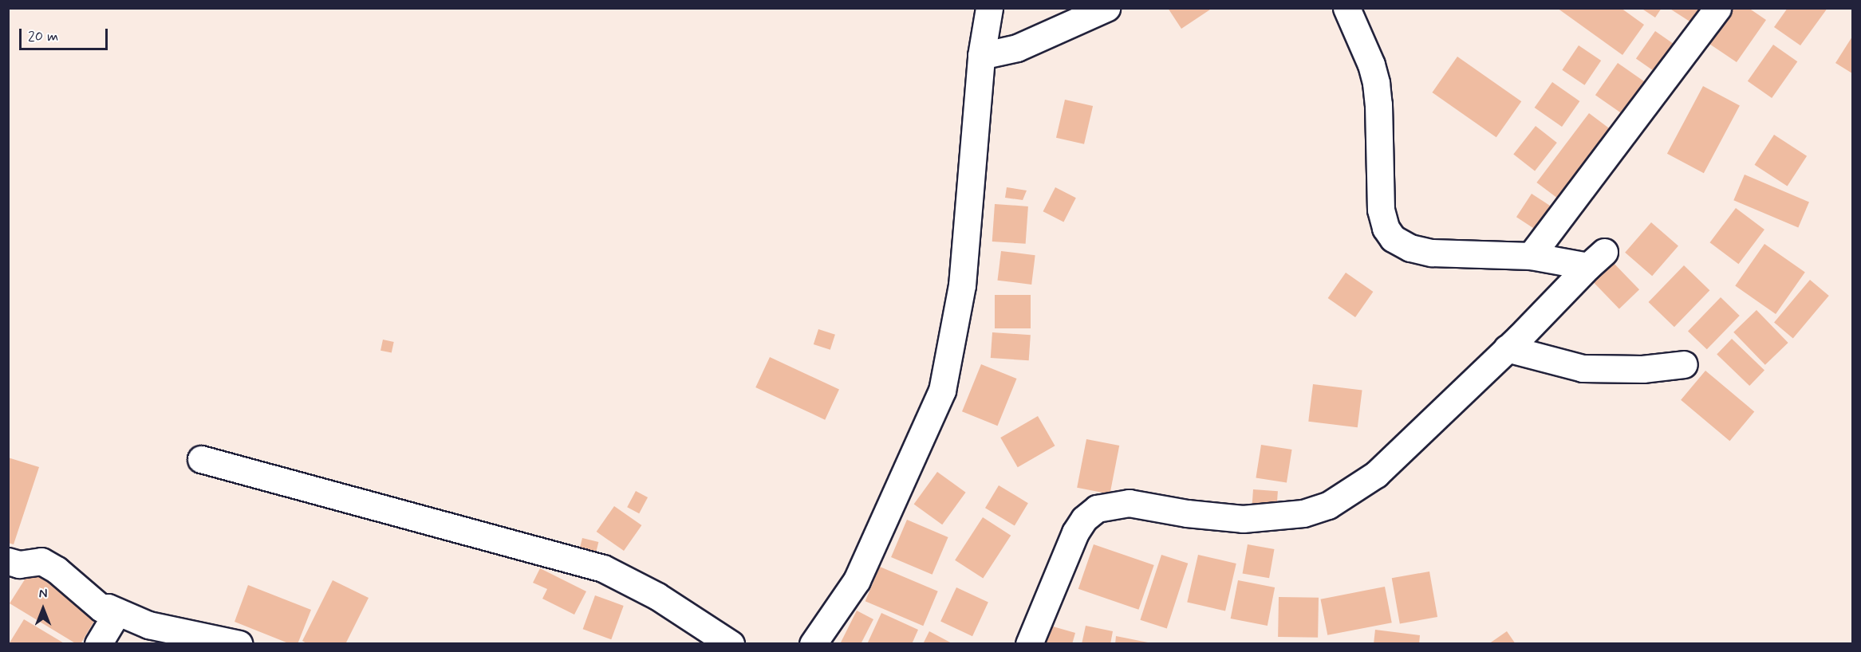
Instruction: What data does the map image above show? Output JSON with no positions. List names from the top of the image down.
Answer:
{
  "scale_bar": "20 m",
  "north": "top"
}
